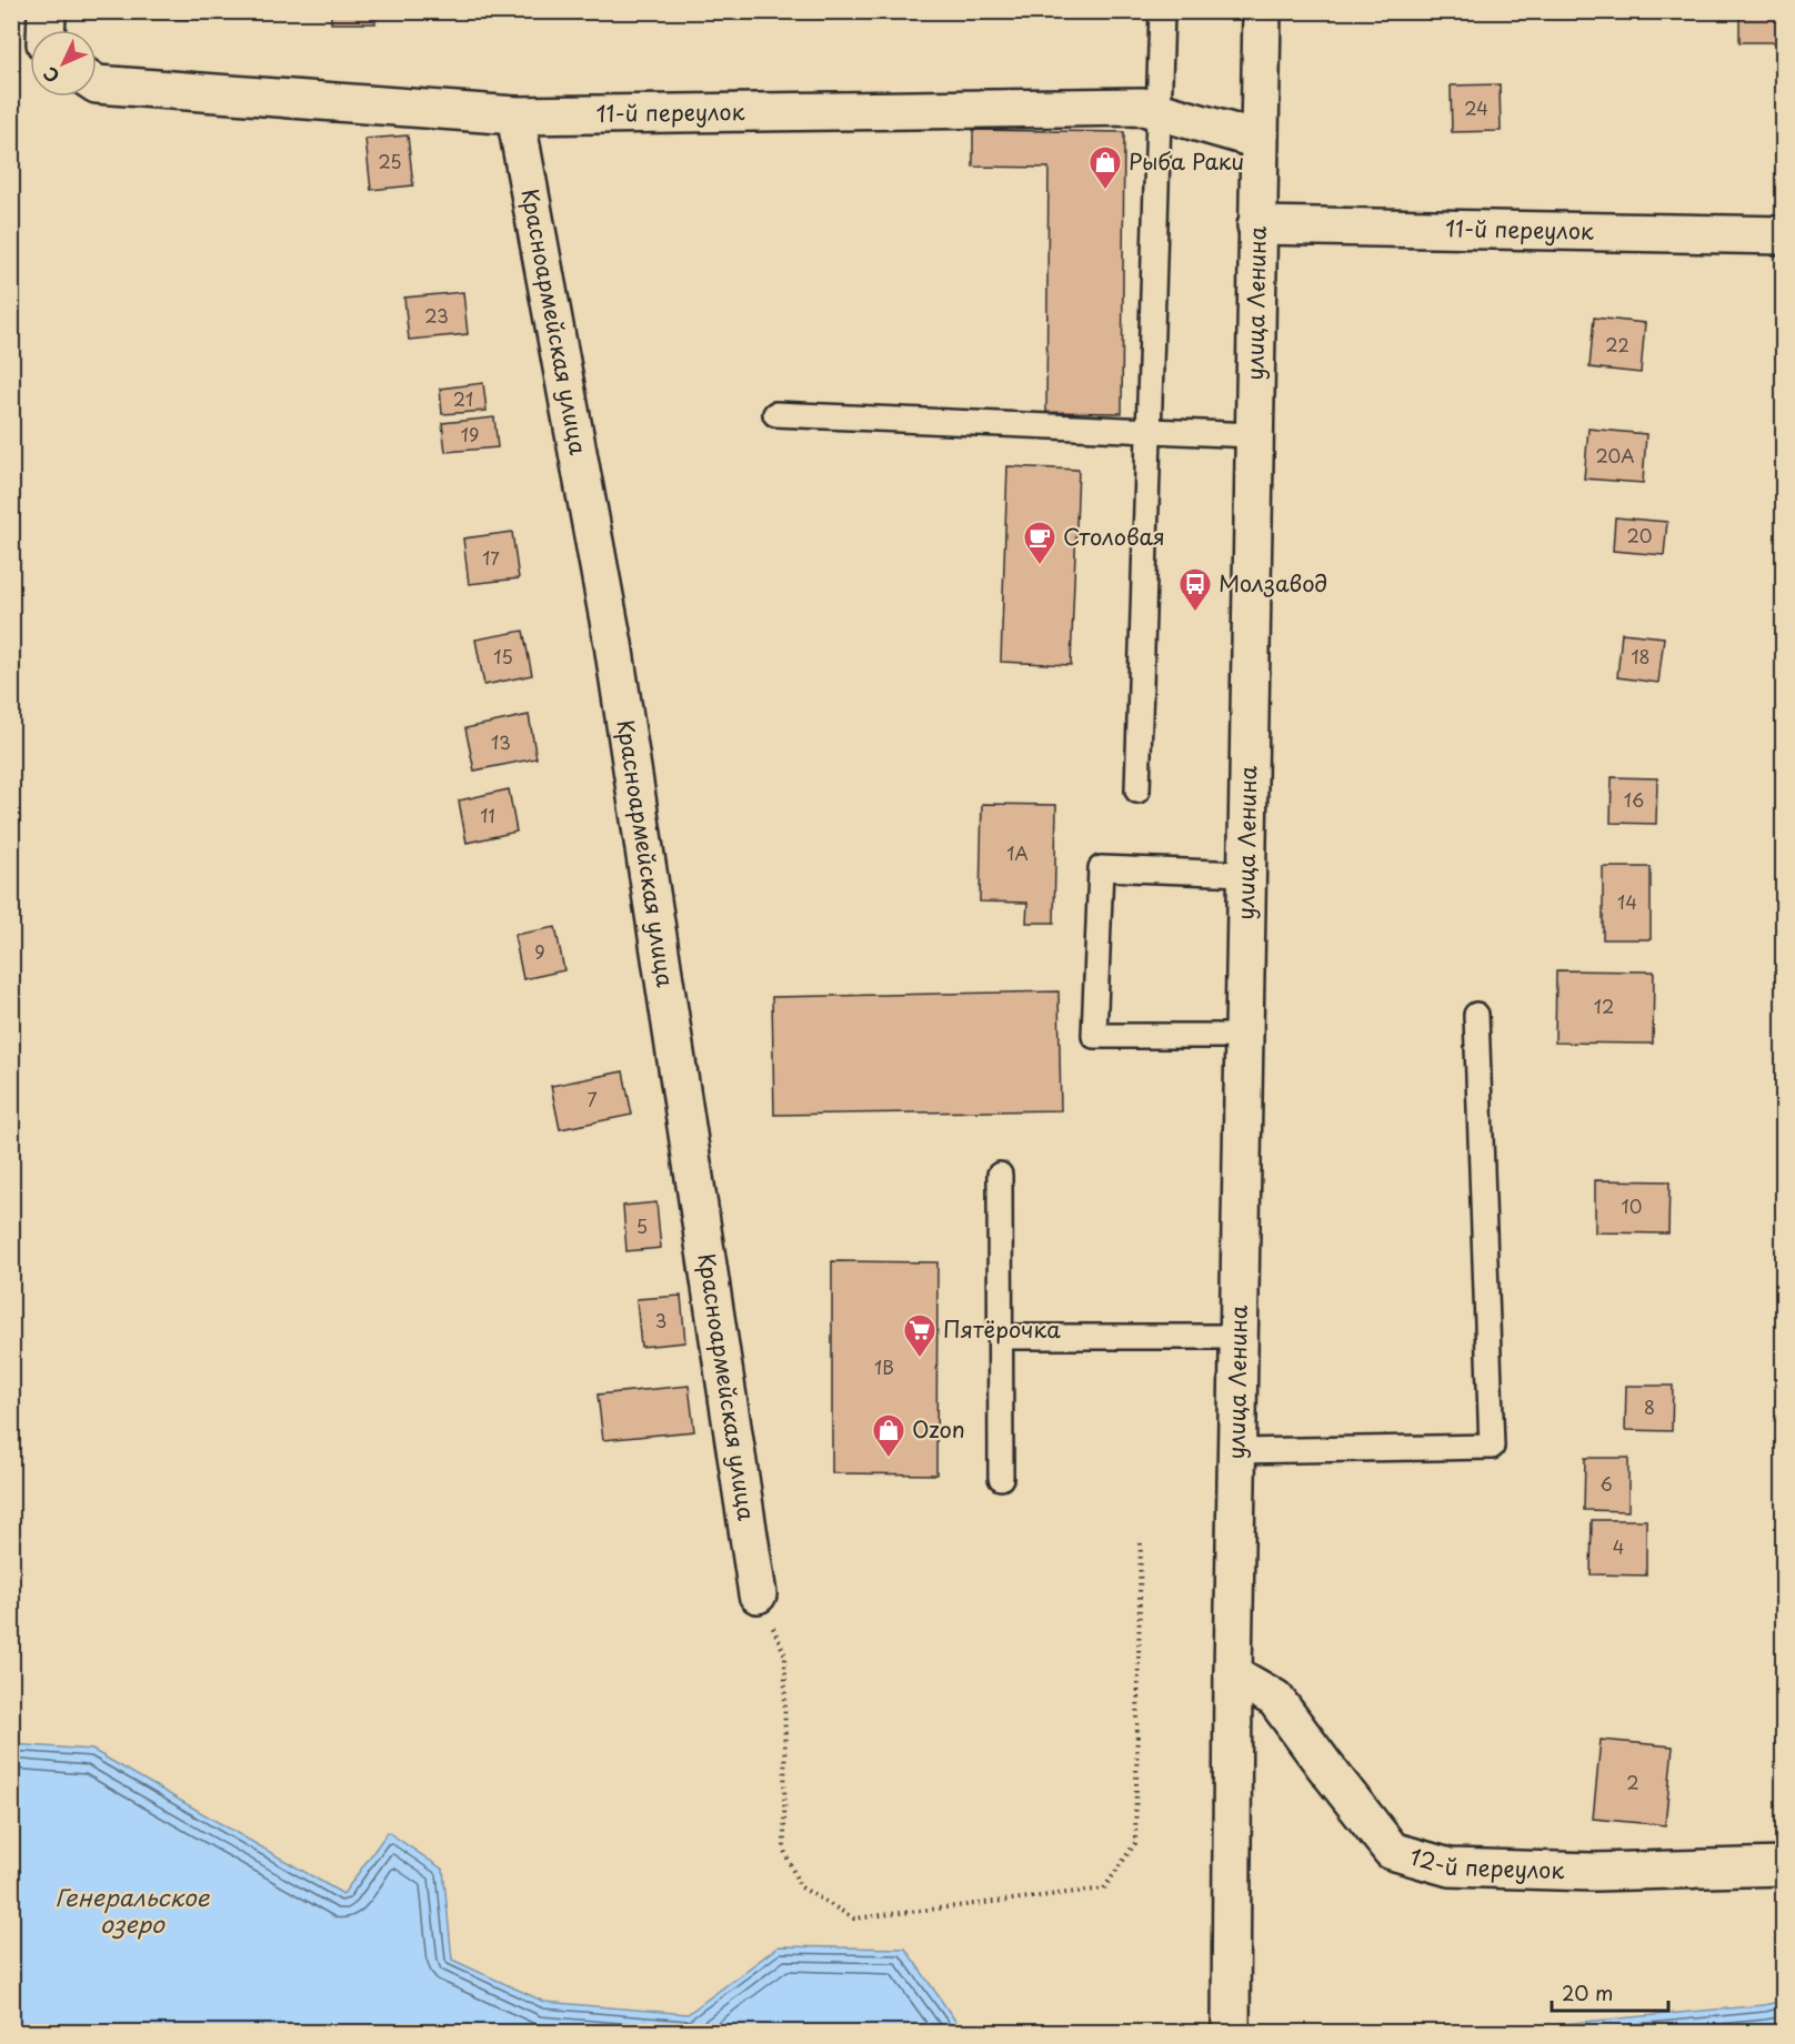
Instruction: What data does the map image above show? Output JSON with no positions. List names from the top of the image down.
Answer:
{
  "streets": {
    "street": [
      "11-й переулок",
      "улица Ленина",
      "Красноармейская улица",
      "12-й переулок"
    ]
  },
  "crossings": [
    ["11-й переулок", "улица Ленина"],
    ["11-й переулок", "Красноармейская улица"],
    ["улица Ленина", "12-й переулок"]
  ],
  "water": ["Генеральское озеро"],
  "places": {
    "shop": ["Рыба Раки", "Ozon"],
    "cafe": ["Столовая"],
    "bus stop": ["Молзавод"],
    "supermarket": ["Пятёрочка"]
  },
  "house_numbers": [
    "24",
    "25",
    "23",
    "22",
    "21",
    "19",
    "20А",
    "20",
    "17",
    "15",
    "18",
    "13",
    "16",
    "11",
    "1А",
    "14",
    "9",
    "12",
    "7",
    "10",
    "5",
    "3",
    "1В",
    "8",
    "6",
    "4",
    "2"
  ],
  "scale_bar": "20 m",
  "north": "bottom left"
}
